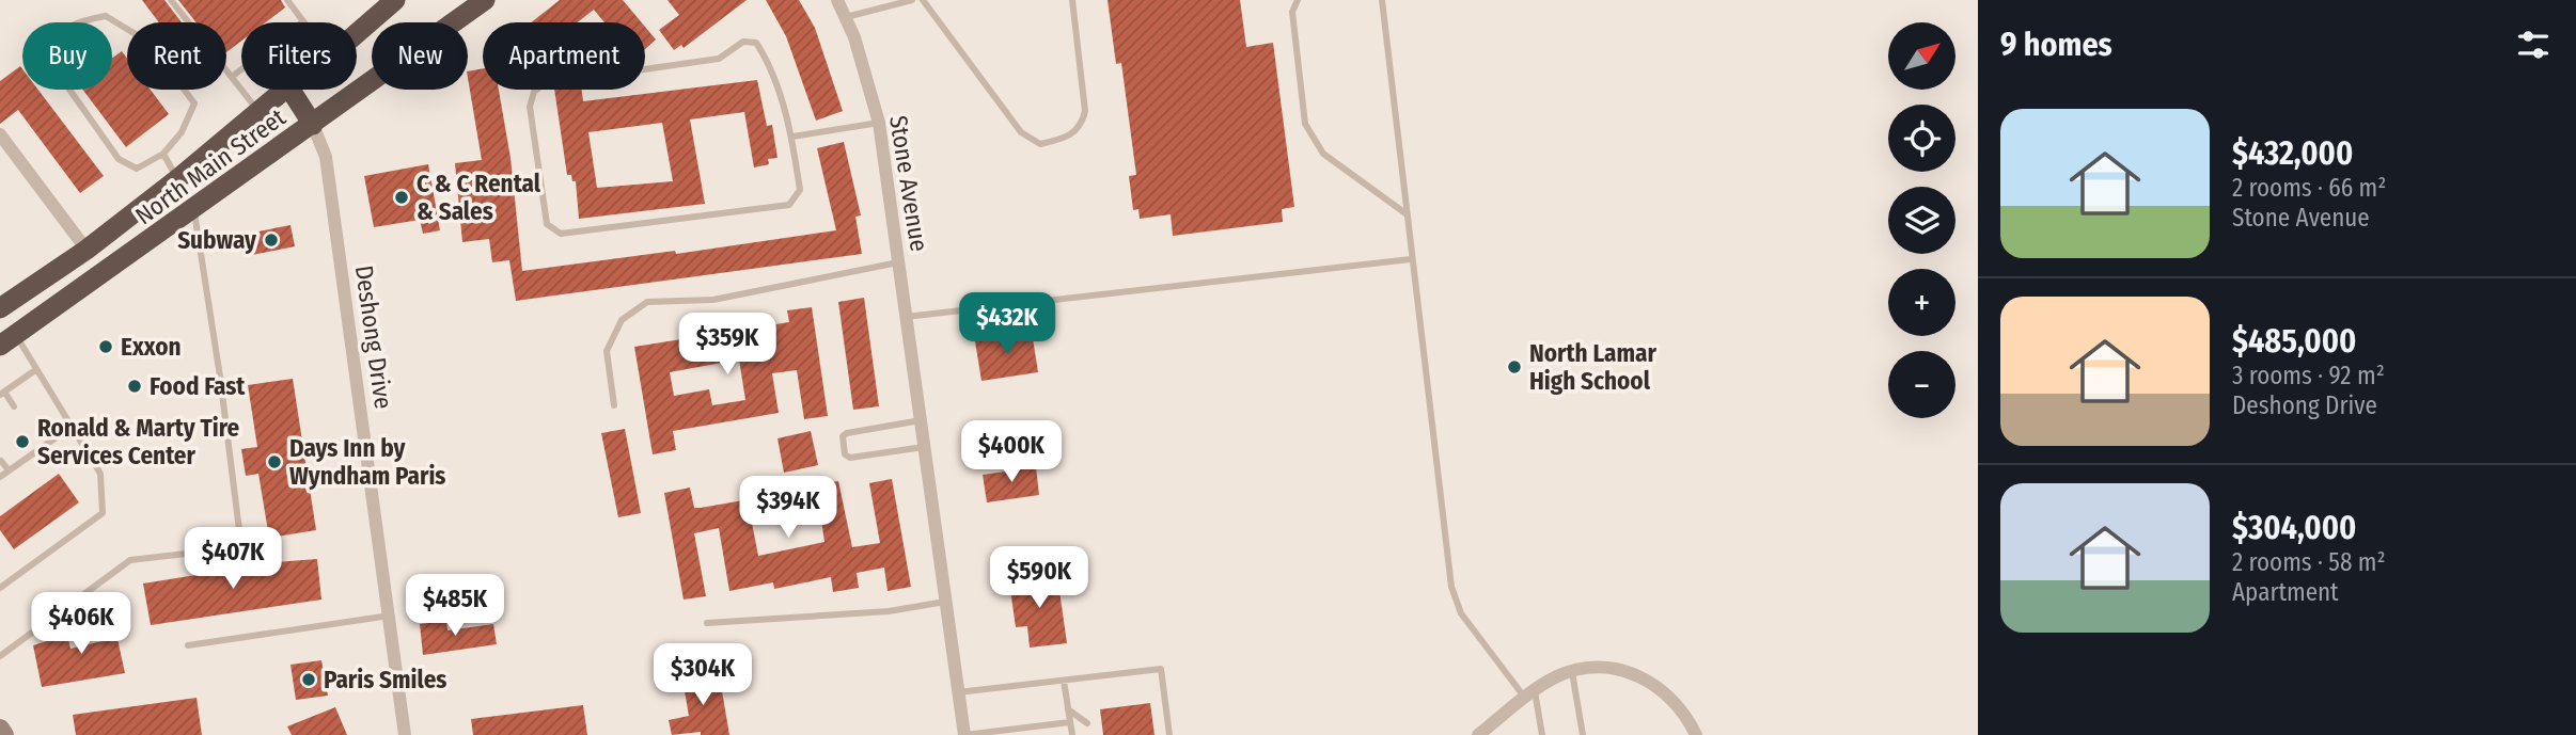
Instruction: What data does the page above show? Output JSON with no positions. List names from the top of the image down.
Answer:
{
  "streets": {
    "highway": ["North Main Street"],
    "street": ["Stone Avenue", "Deshong Drive"]
  },
  "crossings": [
    ["North Main Street", "Deshong Drive"]
  ],
  "places": [
    "C & C Rental & Sales",
    "Subway",
    "Exxon",
    "North Lamar High School",
    "Food Fast",
    "Ronald & Marty Tire Services Center",
    "Days Inn by Wyndham Paris",
    "Paris Smiles"
  ],
  "north": "top right",
  "page": {
    "heading": "9 homes",
    "map_buttons": ["+", "−"],
    "chip": [
      "Buy",
      "Rent",
      "Filters",
      "New",
      "Apartment"
    ],
    "list": [
      {
        "name": "$432,000",
        "note": "2 rooms · 66 m² · Stone Avenue"
      },
      {
        "name": "$485,000",
        "note": "3 rooms · 92 m² · Deshong Drive"
      },
      {
        "name": "$304,000",
        "note": "2 rooms · 58 m² · Apartment"
      }
    ],
    "price": [
      "$432K",
      "$359K",
      "$400K",
      "$394K",
      "$407K",
      "$590K",
      "$485K",
      "$406K",
      "$304K"
    ]
  }
}
